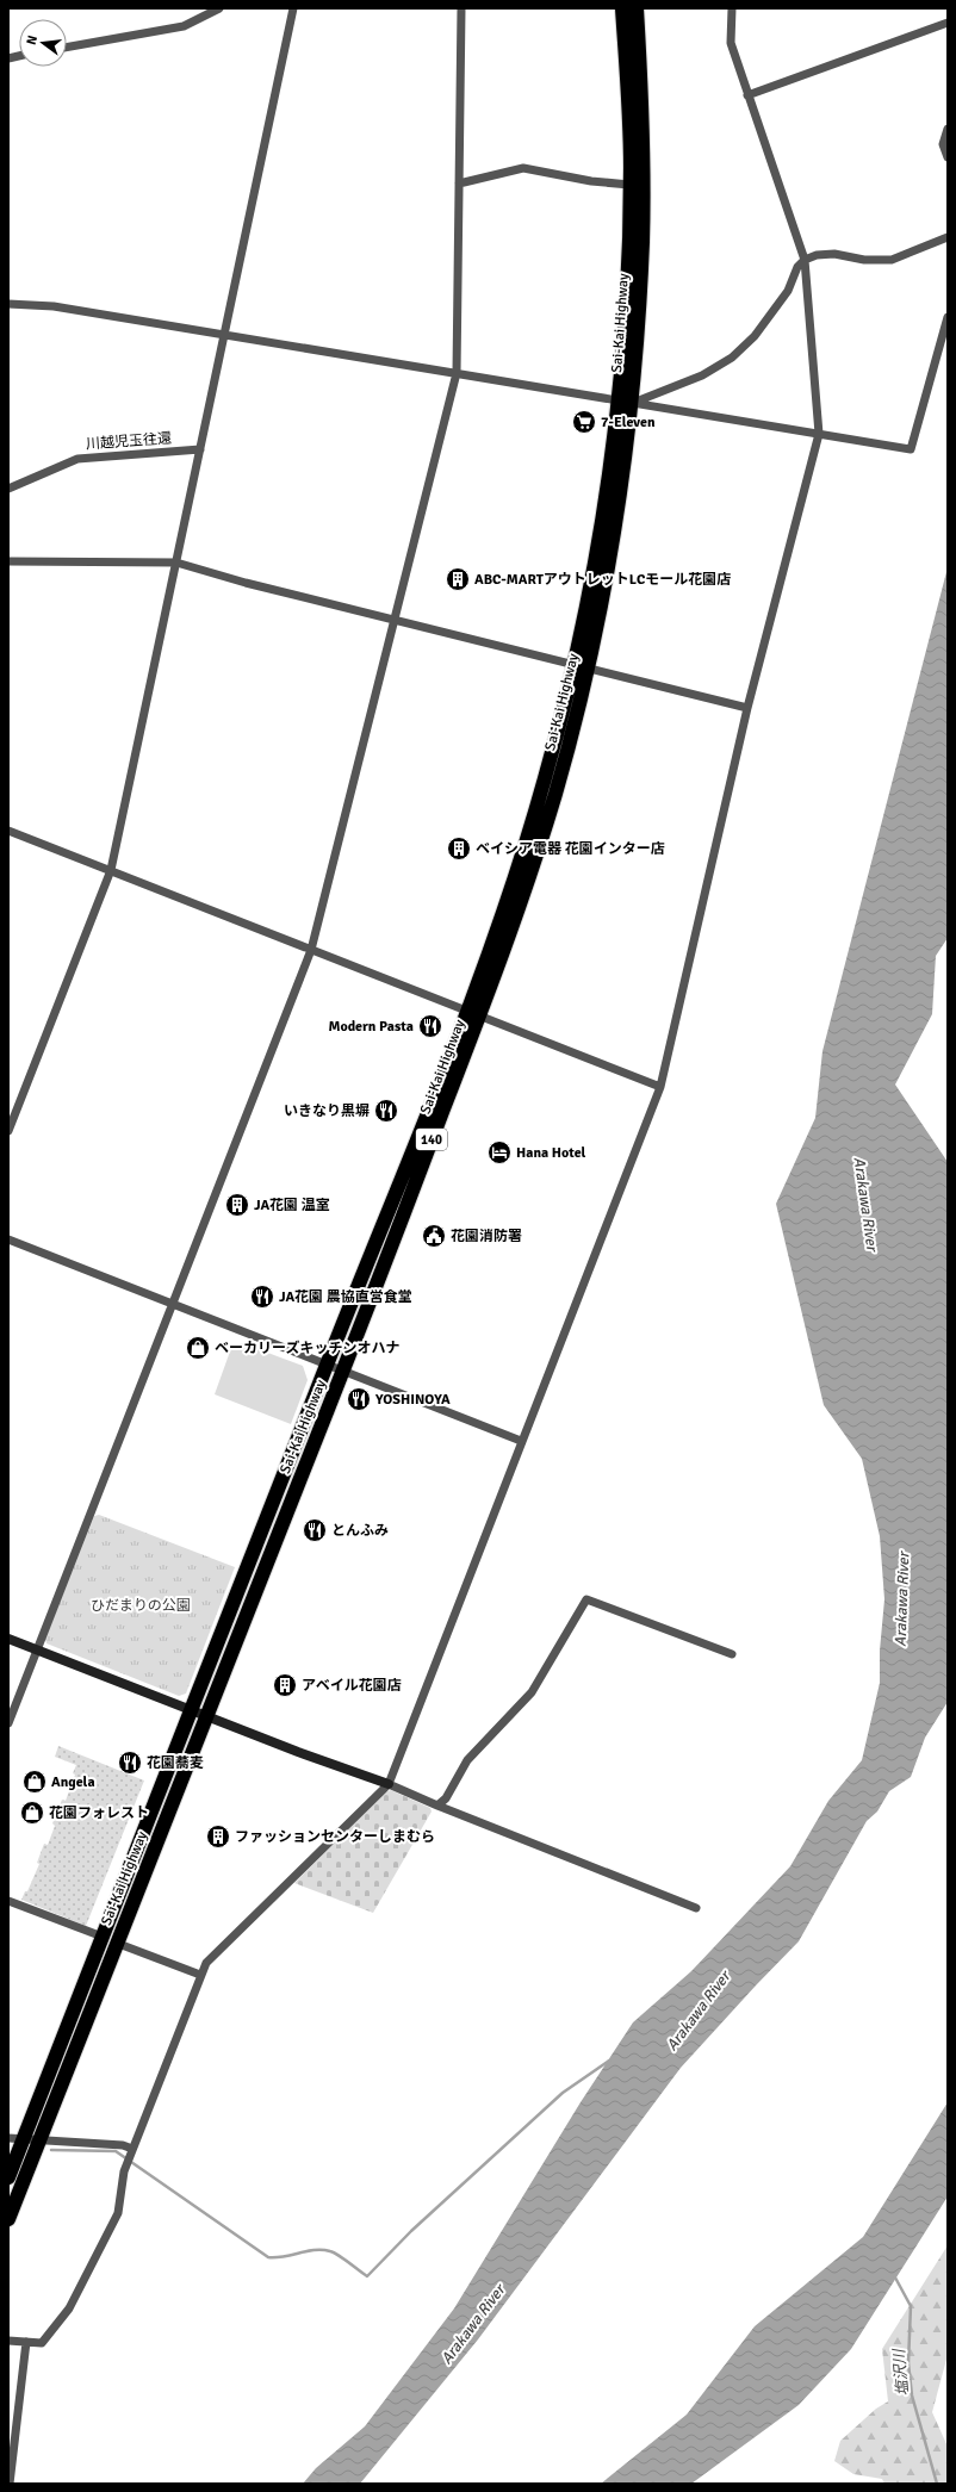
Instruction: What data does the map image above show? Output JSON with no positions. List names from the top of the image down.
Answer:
{
  "streets": {
    "highway": ["Sai-Kai Highway", "140"],
    "street": ["川越児玉往還"]
  },
  "water": ["Arakawa River", "塩沢川"],
  "parks": ["ひだまりの公園"],
  "places": {
    "supermarket": ["7-Eleven"],
    "building": [
      "ABC-MARTアウトレットLCモール花園店",
      "ベイシア電器 花園インター店",
      "JA花園 温室",
      "アベイル花園店",
      "ファッションセンターしまむら"
    ],
    "restaurant": [
      "Modern Pasta",
      "いきなり黒塀",
      "JA花園 農協直営食堂",
      "YOSHINOYA",
      "とんふみ",
      "花園蕎麦"
    ],
    "hotel": ["Hana Hotel"],
    "public building": ["花園消防署"],
    "shop": ["ベーカリーズキッチンオハナ", "Angela", "花園フォレスト"]
  },
  "north": "left"
}
